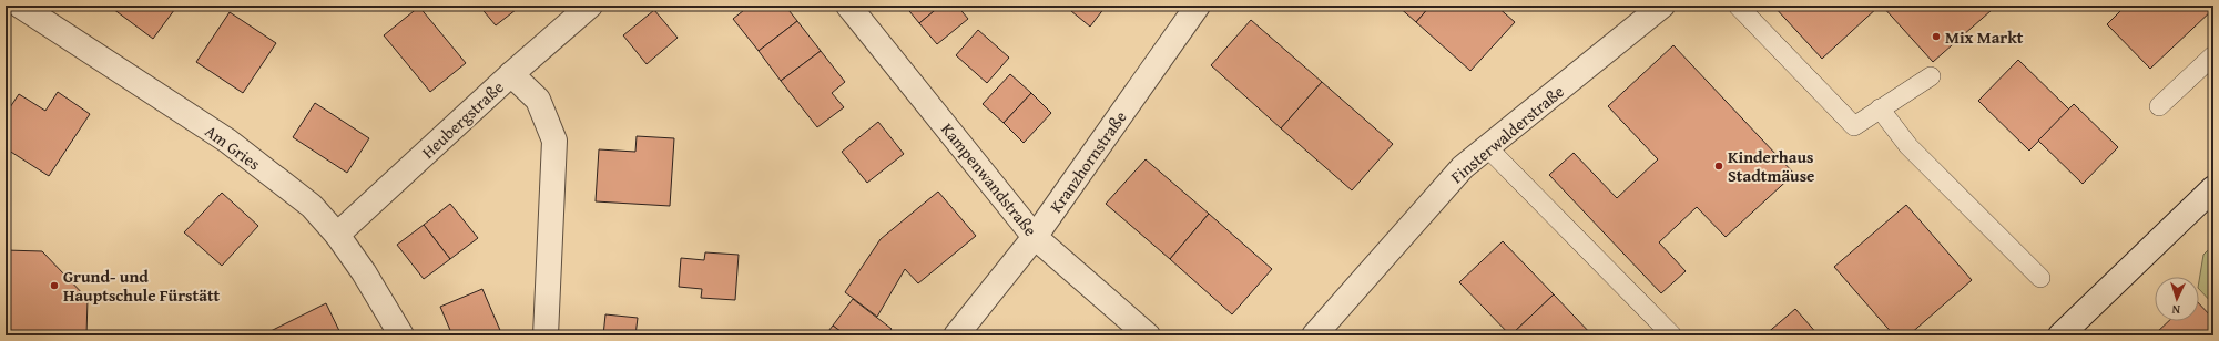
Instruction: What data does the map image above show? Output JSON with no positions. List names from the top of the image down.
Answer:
{
  "streets": {
    "street": [
      "Heubergstraße",
      "Finsterwalderstraße",
      "Am Gries",
      "Kranzhornstraße",
      "Kampenwandstraße"
    ]
  },
  "crossings": [
    ["Heubergstraße", "Am Gries"],
    ["Kranzhornstraße", "Kampenwandstraße"]
  ],
  "places": ["Mix Markt", "Kinderhaus Stadtmäuse", "Grund- und Hauptschule Fürstätt"],
  "north": "bottom"
}
